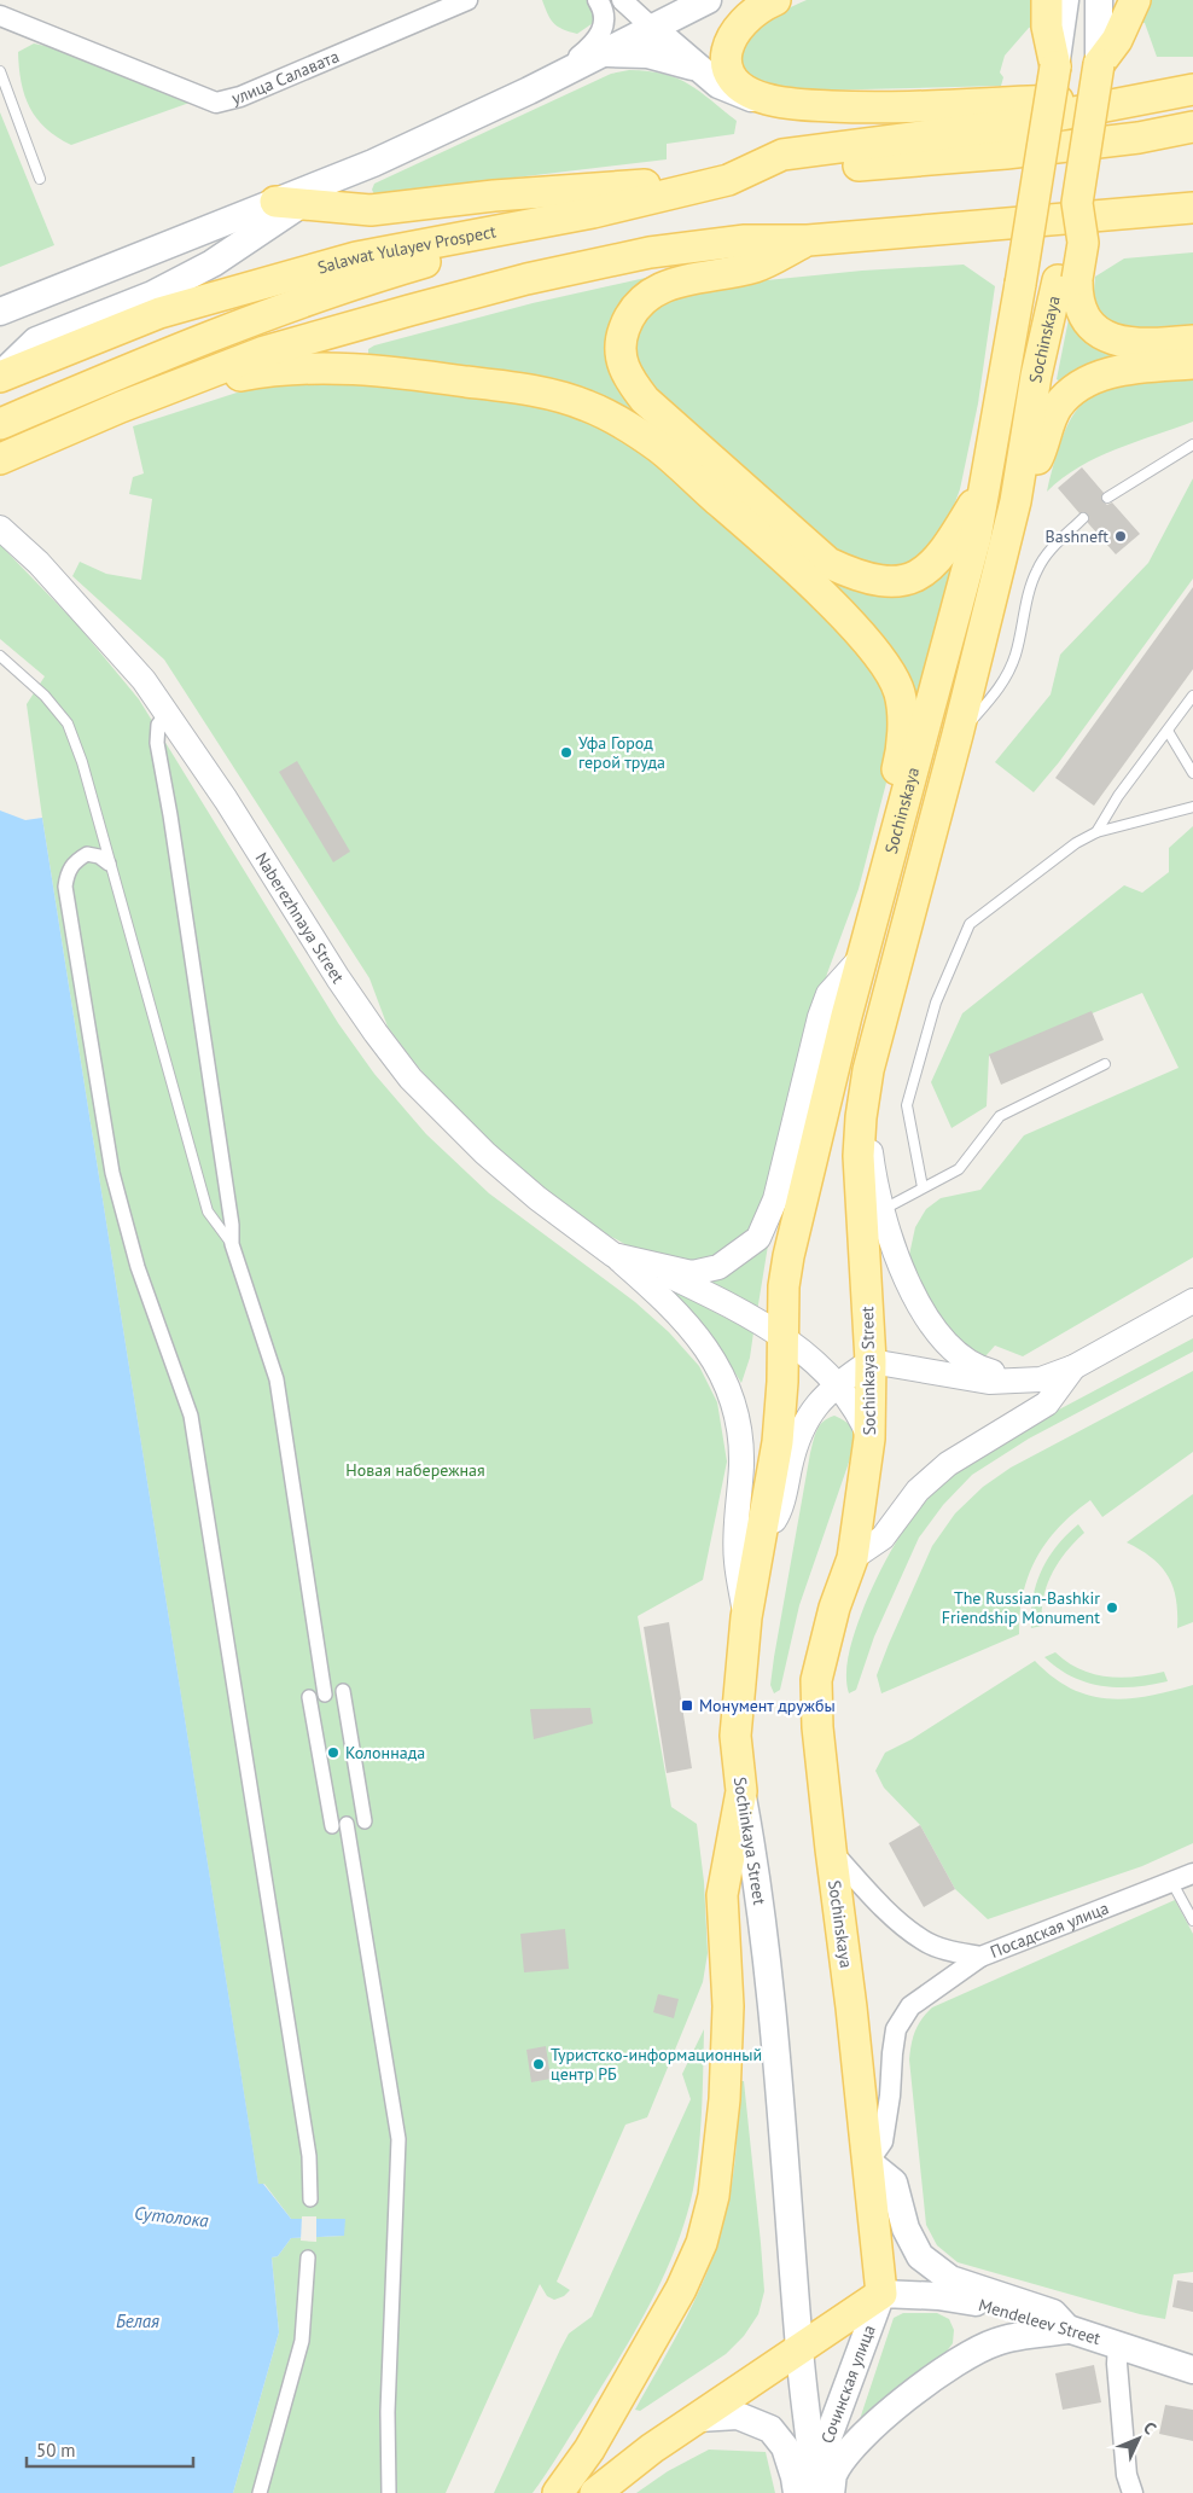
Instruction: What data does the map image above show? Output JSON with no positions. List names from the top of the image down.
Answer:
{
  "streets": {
    "main road": [
      "Salawat Yulayev Prospect",
      "Sochinskaya",
      "Sochinkaya Street",
      "Mendeleev Street",
      "Сочинская улица"
    ],
    "street": ["улица Салавата", "Naberezhnaya Street", "Посадская улица"]
  },
  "crossings": [
    ["Sochinskaya", "Sochinkaya Street"],
    ["Sochinskaya", "Посадская улица"],
    ["Sochinskaya", "Mendeleev Street"],
    ["Sochinskaya", "Сочинская улица"],
    ["Sochinkaya Street", "Сочинская улица"],
    ["Mendeleev Street", "Сочинская улица"]
  ],
  "water": ["Сутолока", "Белая"],
  "parks": ["Новая набережная"],
  "places": {
    "other": [
      "Bashneft",
      "Уфа Город герой труда",
      "The Russian-Bashkir Friendship Monument",
      "Колоннада",
      "Туристско-информационный центр РБ"
    ],
    "transit": ["Монумент дружбы"]
  },
  "scale_bar": "50 m",
  "north": "top right"
}
